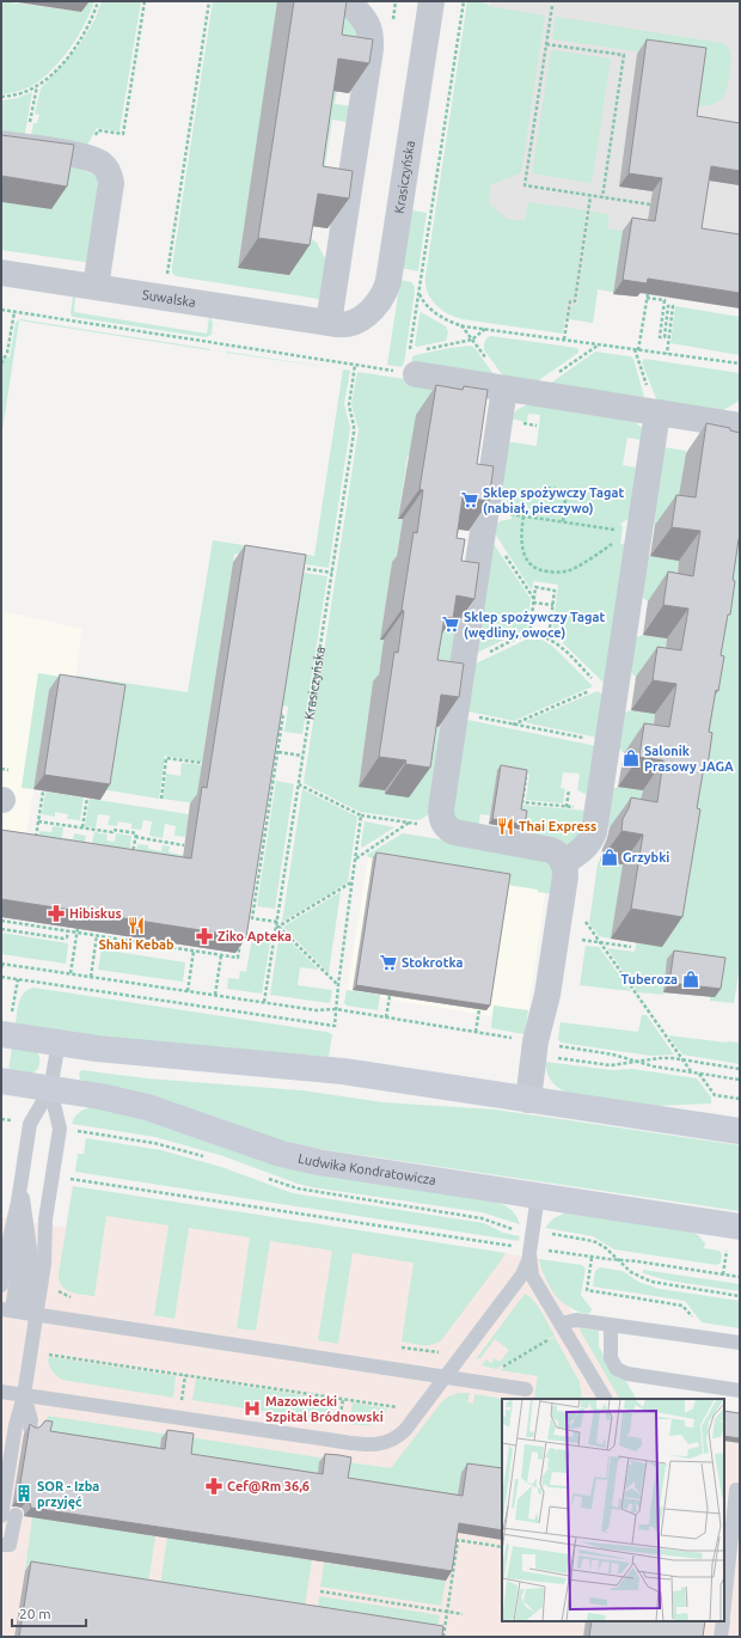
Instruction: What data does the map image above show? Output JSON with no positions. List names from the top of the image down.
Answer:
{
  "streets": {
    "main road": ["Ludwika Kondratowicza"],
    "street": ["Krasiczyńska", "Suwalska"]
  },
  "crossings": [
    ["Krasiczyńska", "Suwalska"]
  ],
  "places": {
    "supermarket": ["Sklep spożywczy Tagat (nabiał, pieczywo)", "Sklep spożywczy Tagat (wędliny, owoce)", "Stokrotka"],
    "shop": ["Salonik Prasowy JAGA", "Grzybki", "Tuberoza"],
    "restaurant": ["Thai Express", "Shahi Kebab"],
    "pharmacy": ["Hibiskus", "Ziko Apteka", "Cef@Rm 36,6"],
    "hospital": ["Mazowiecki Szpital Bródnowski"],
    "building": ["SOR - Izba przyjęć"]
  },
  "scale_bar": "20 m"
}
